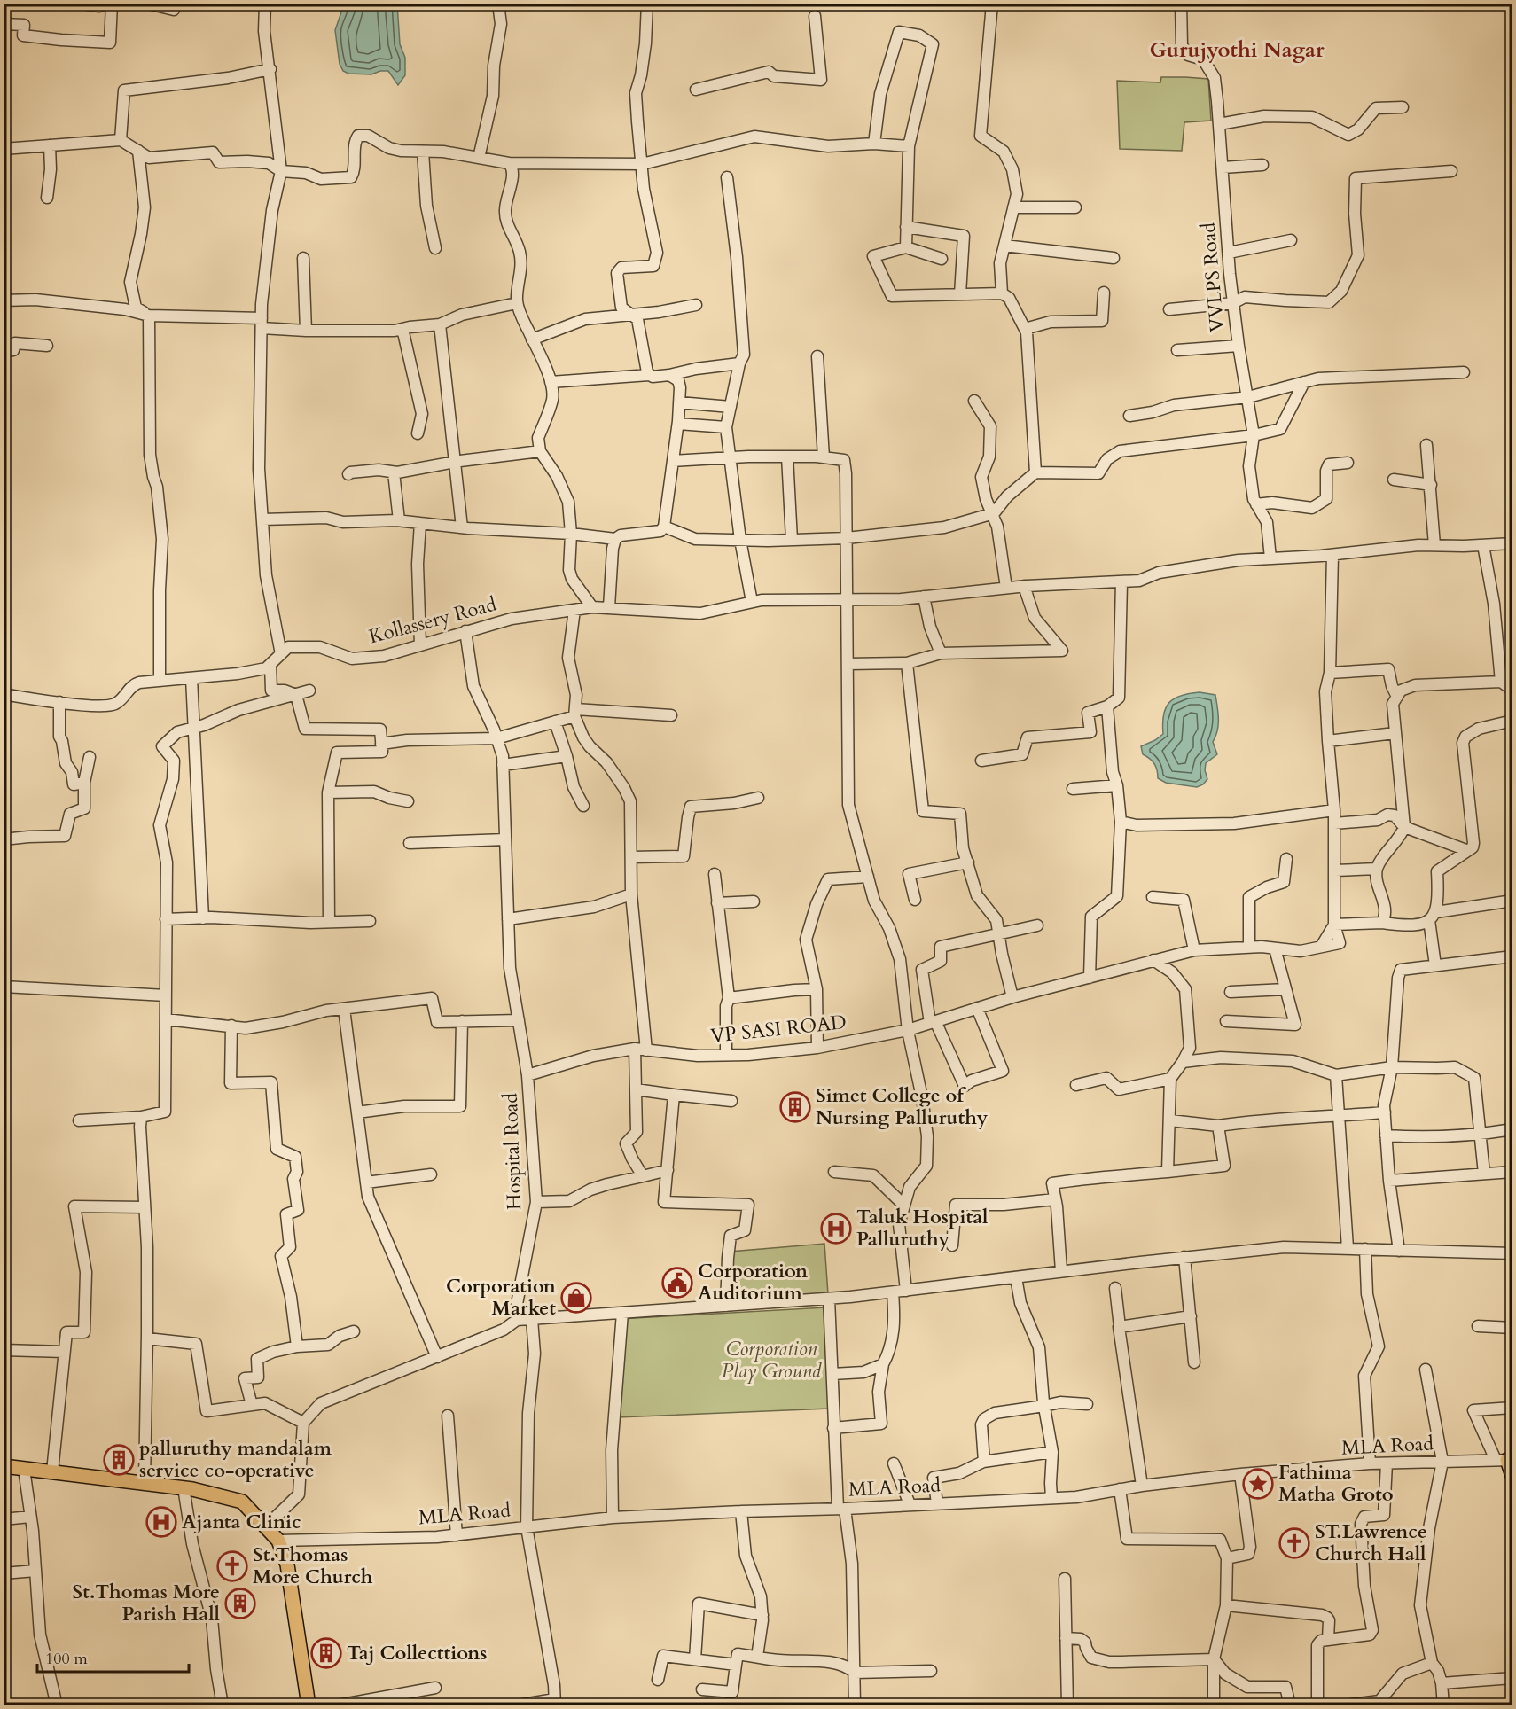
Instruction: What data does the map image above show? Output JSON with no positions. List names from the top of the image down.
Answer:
{
  "streets": {
    "street": [
      "VVLPS Road",
      "Kollassery Road",
      "VP SASI ROAD",
      "Hospital Road",
      "MLA Road"
    ]
  },
  "crossings": [
    ["VVLPS Road", "Kollassery Road"],
    ["Kollassery Road", "Hospital Road"],
    ["VP SASI ROAD", "Hospital Road"]
  ],
  "districts": ["Gurujyothi Nagar"],
  "parks": ["Corporation Play Ground"],
  "places": {
    "building": [
      "Simet College of Nursing Palluruthy",
      "palluruthy mandalam service co-operative",
      "St.Thomas More Parish Hall",
      "Taj Collecttions"
    ],
    "hospital": ["Taluk Hospital Palluruthy", "Ajanta Clinic"],
    "public building": ["Corporation Auditorium"],
    "shop": ["Corporation Market"],
    "place": ["Fathima Matha Groto"],
    "church": ["ST.Lawrence Church Hall", "St.Thomas More Church"]
  },
  "scale_bar": "100 m"
}
